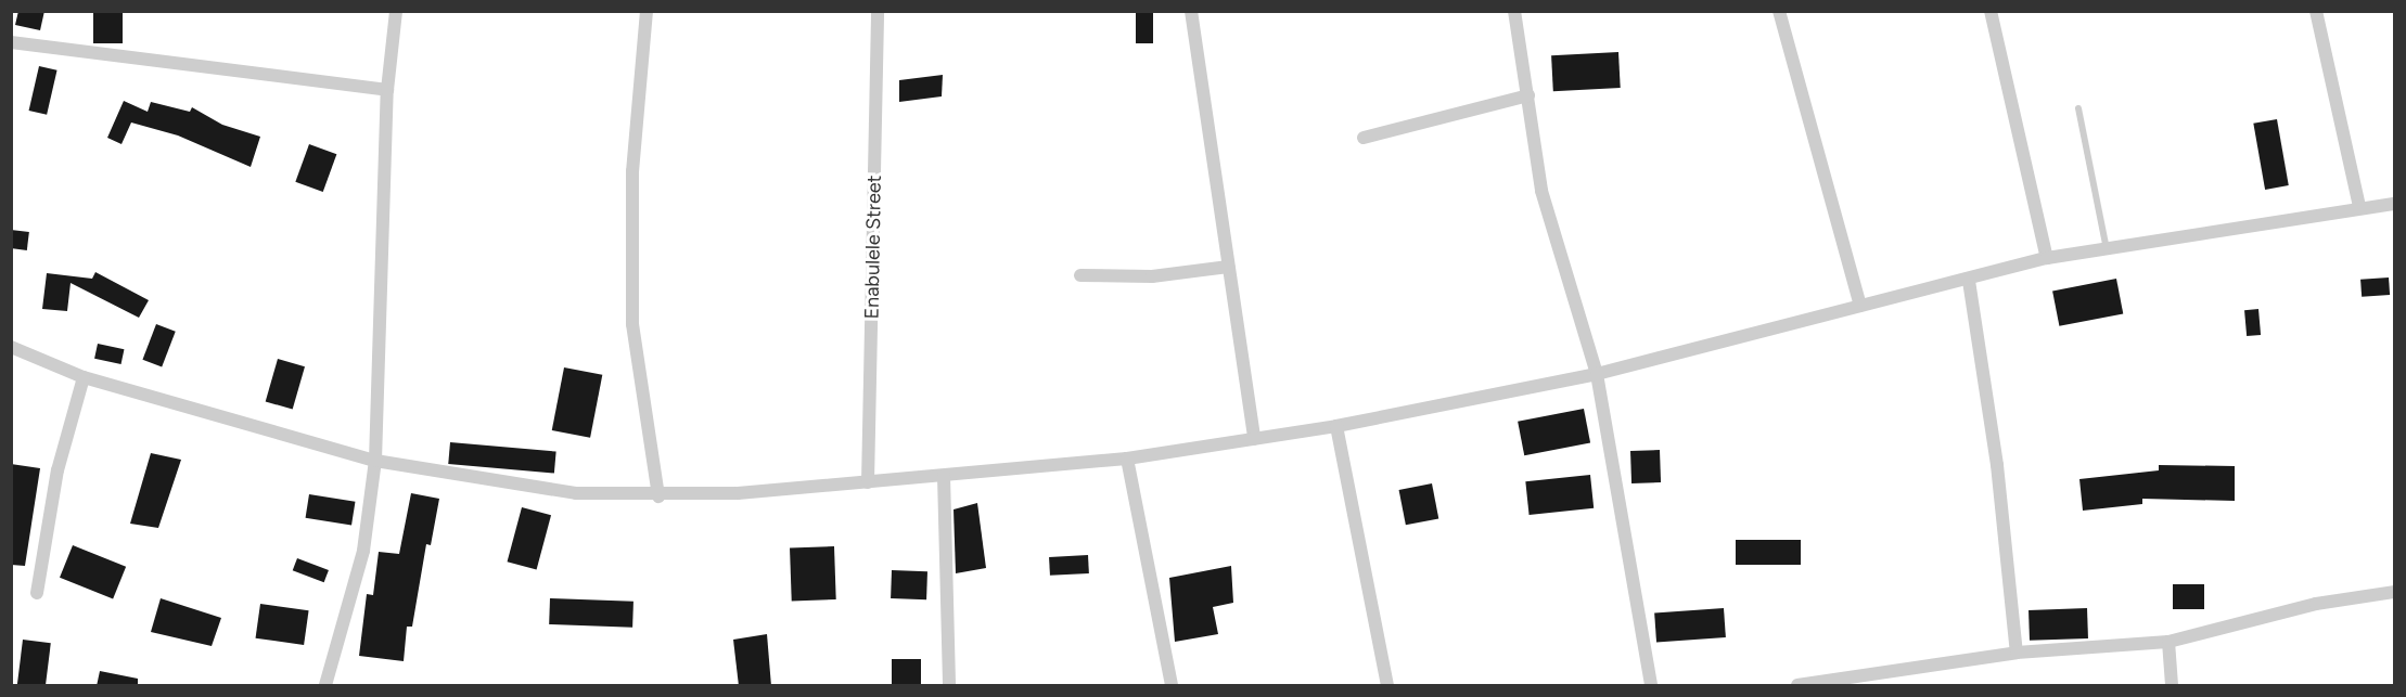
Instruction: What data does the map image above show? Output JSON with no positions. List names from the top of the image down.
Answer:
{
  "streets": {
    "street": ["Enabulele Street"]
  }
}
